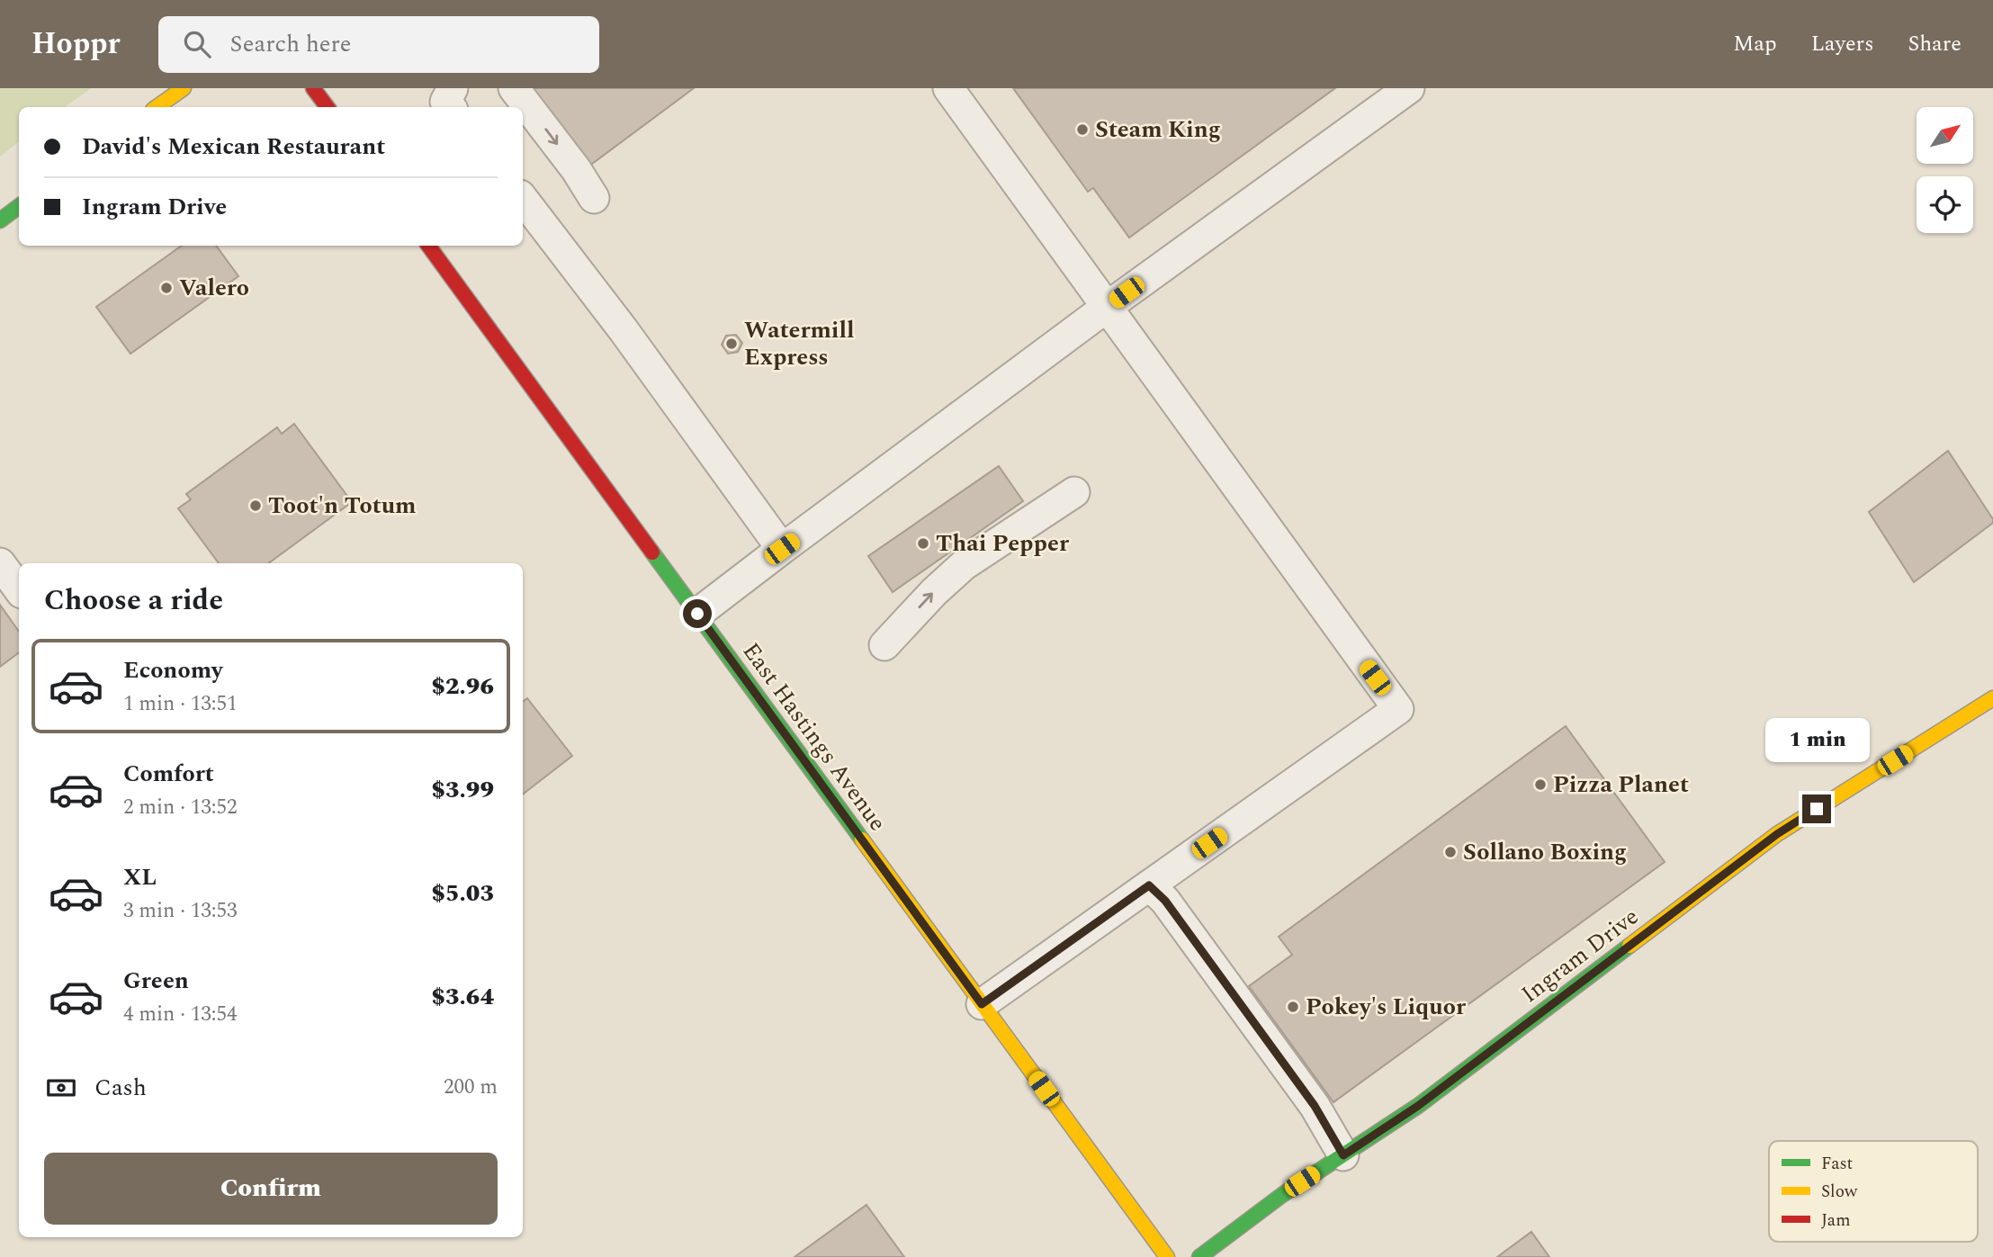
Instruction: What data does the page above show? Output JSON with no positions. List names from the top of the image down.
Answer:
{
  "streets": {
    "main road": ["East Hastings Avenue", "Ingram Drive"]
  },
  "places": [
    "Steam King",
    "Valero",
    "Watermill Express",
    "Toot'n Totum",
    "Thai Pepper",
    "Pizza Planet",
    "Sollano Boxing",
    "Pokey's Liquor"
  ],
  "legend": ["Fast", "Slow", "Jam"],
  "north": "top right",
  "page": {
    "header": "Hoppr",
    "search": "Search here",
    "nav": ["Map", "Layers", "Share"],
    "banner": ["David's Mexican Restaurant", "Ingram Drive"],
    "heading": "Choose a ride",
    "list": [
      {
        "name": "Economy",
        "note": "1 min · 13:51",
        "value": "$2.96"
      },
      {
        "name": "Comfort",
        "note": "2 min · 13:52",
        "value": "$3.99"
      },
      {
        "name": "XL",
        "note": "3 min · 13:53",
        "value": "$5.03"
      },
      {
        "name": "Green",
        "note": "4 min · 13:54",
        "value": "$3.64"
      }
    ],
    "bubble": "1 min",
    "pay": ["Cash", "200 m"],
    "buttons": "Confirm"
  }
}
